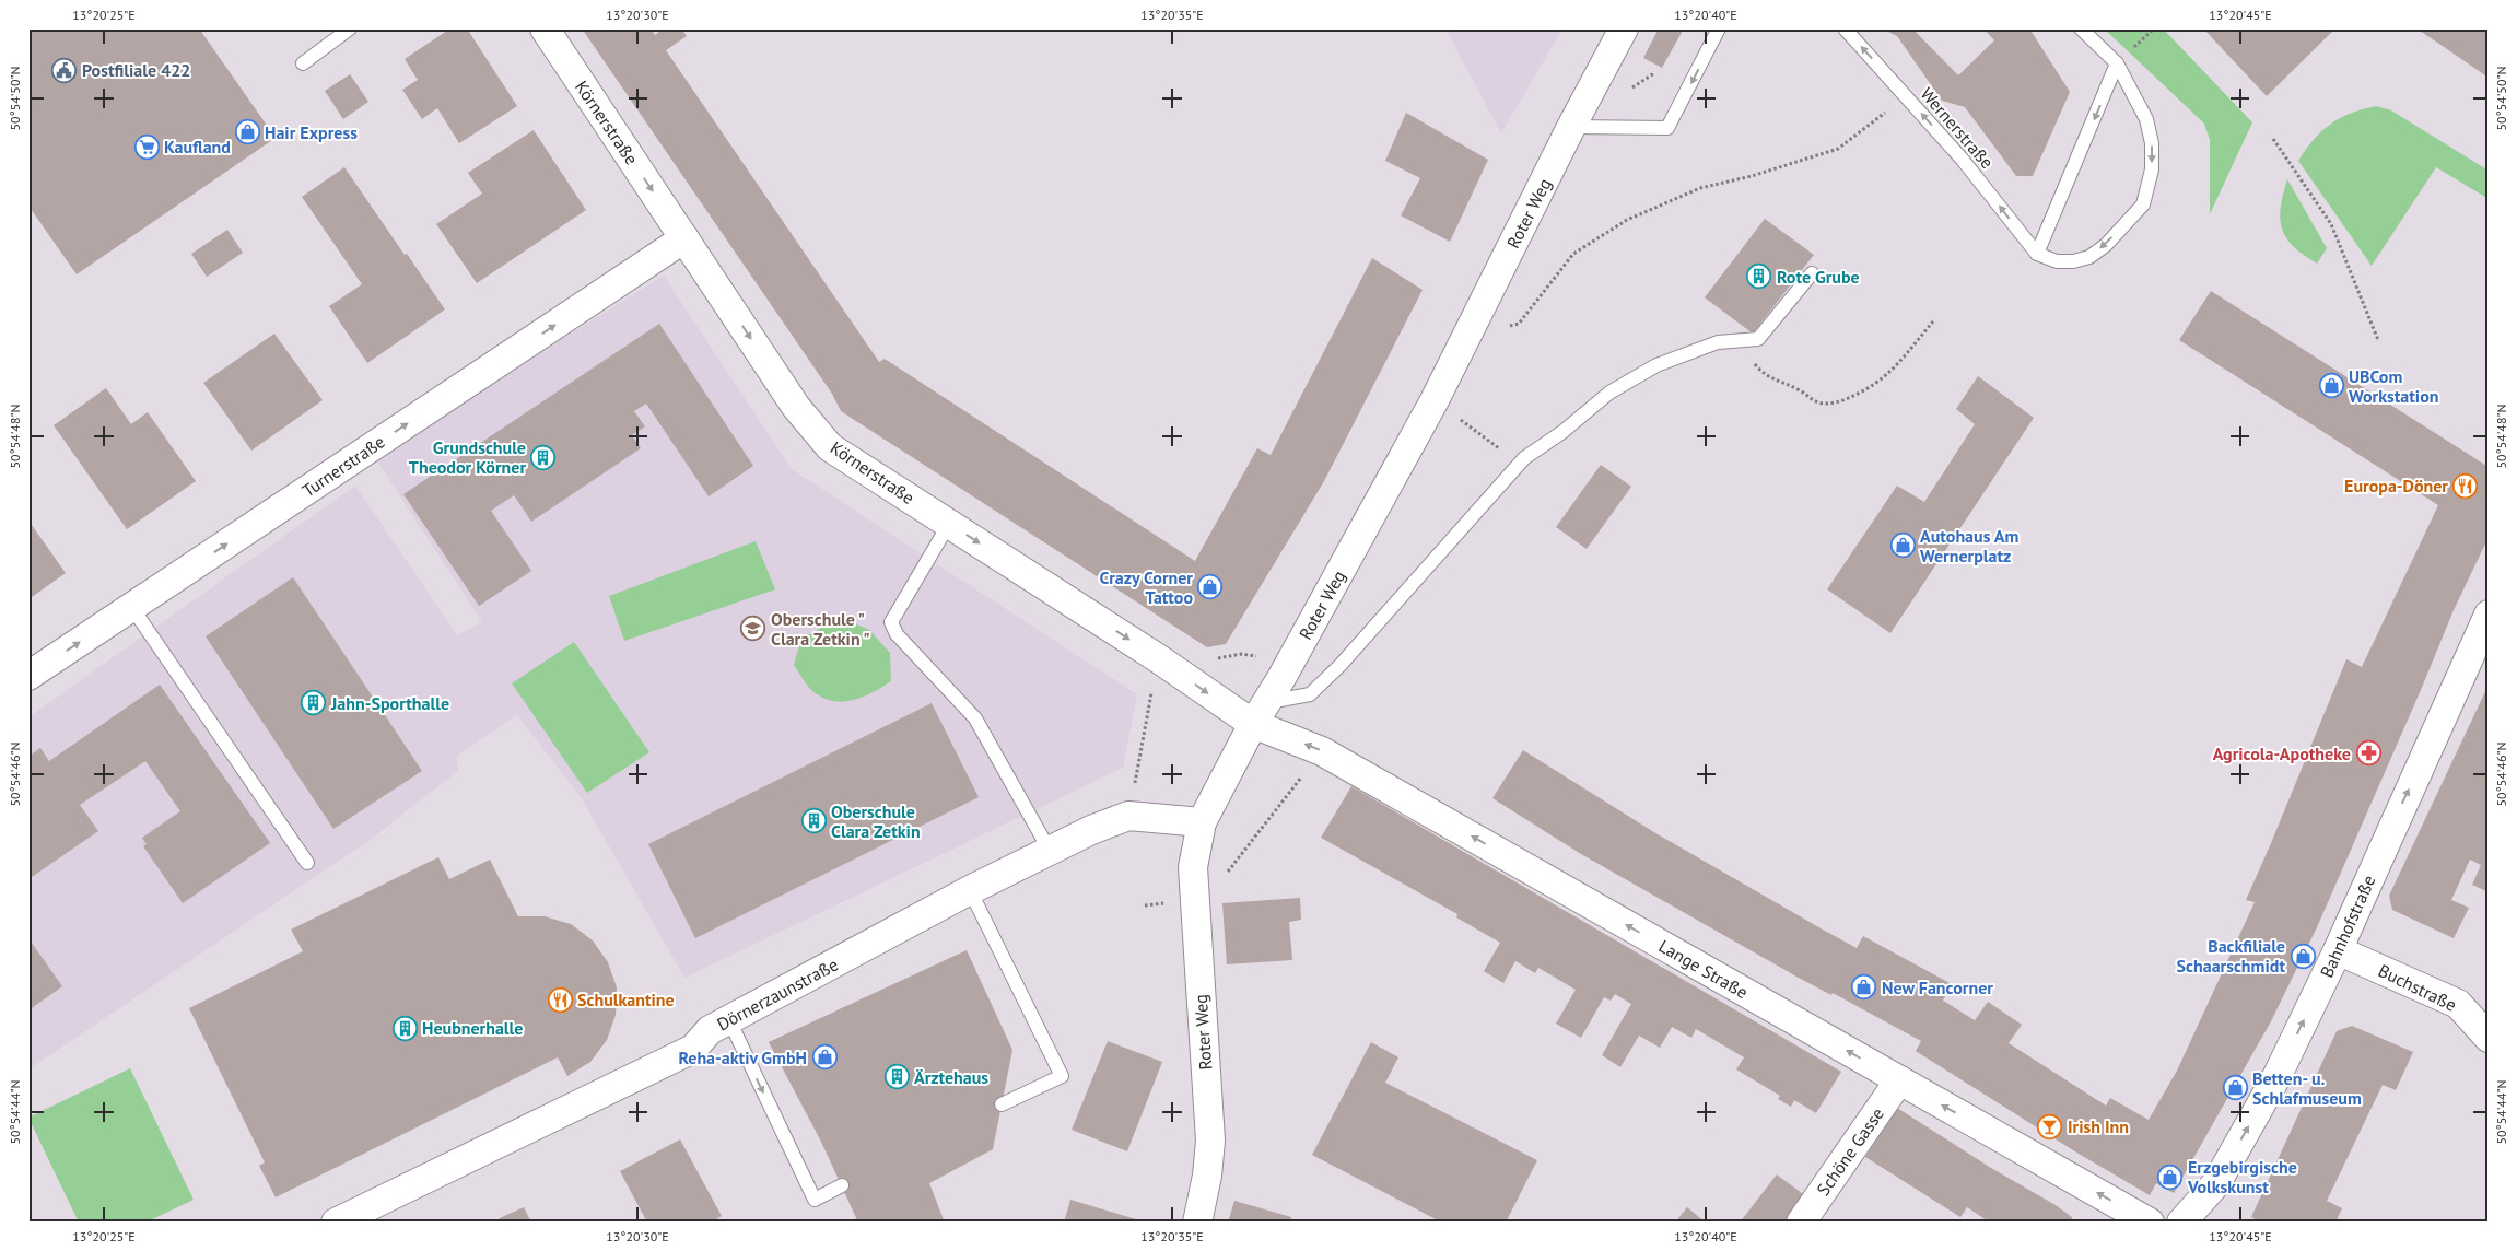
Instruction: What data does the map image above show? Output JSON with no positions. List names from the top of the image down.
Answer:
{
  "streets": {
    "street": [
      "Körnerstraße",
      "Roter Weg",
      "Turnerstraße",
      "Bahnhofstraße",
      "Lange Straße",
      "Buchstraße",
      "Dörnerzaunstraße",
      "Schöne Gasse"
    ],
    "lane": ["Wernerstraße"]
  },
  "crossings": [
    ["Körnerstraße", "Roter Weg"],
    ["Körnerstraße", "Turnerstraße"],
    ["Körnerstraße", "Lange Straße"],
    ["Roter Weg", "Lange Straße"],
    ["Roter Weg", "Dörnerzaunstraße"],
    ["Bahnhofstraße", "Buchstraße"],
    ["Lange Straße", "Schöne Gasse"]
  ],
  "one_way": [
    "Körnerstraße",
    "Wernerstraße",
    "Turnerstraße",
    "Bahnhofstraße",
    "Lange Straße"
  ],
  "places": {
    "public building": ["Postfiliale 422"],
    "shop": [
      "Hair Express",
      "UBCom Workstation",
      "Autohaus Am Wernerplatz",
      "Crazy Corner Tattoo",
      "Backfiliale Schaarschmidt",
      "New Fancorner",
      "Reha-aktiv GmbH",
      "Betten- u. Schlafmuseum",
      "Erzgebirgische Volkskunst"
    ],
    "supermarket": ["Kaufland"],
    "building": [
      "Rote Grube",
      "Grundschule Theodor Körner",
      "Jahn-Sporthalle",
      "Oberschule Clara Zetkin",
      "Heubnerhalle",
      "Ärztehaus"
    ],
    "restaurant": ["Europa-Döner", "Schulkantine"],
    "school or university": ["Oberschule \" Clara Zetkin \""],
    "pharmacy": ["Agricola-Apotheke"],
    "bar": ["Irish Inn"]
  },
  "coordinates": [
    "13°20'25\"E",
    "13°20'30\"E",
    "13°20'35\"E",
    "13°20'40\"E",
    "13°20'45\"E",
    "50°54'50\"N",
    "50°54'48\"N",
    "50°54'46\"N",
    "50°54'44\"N"
  ]
}
